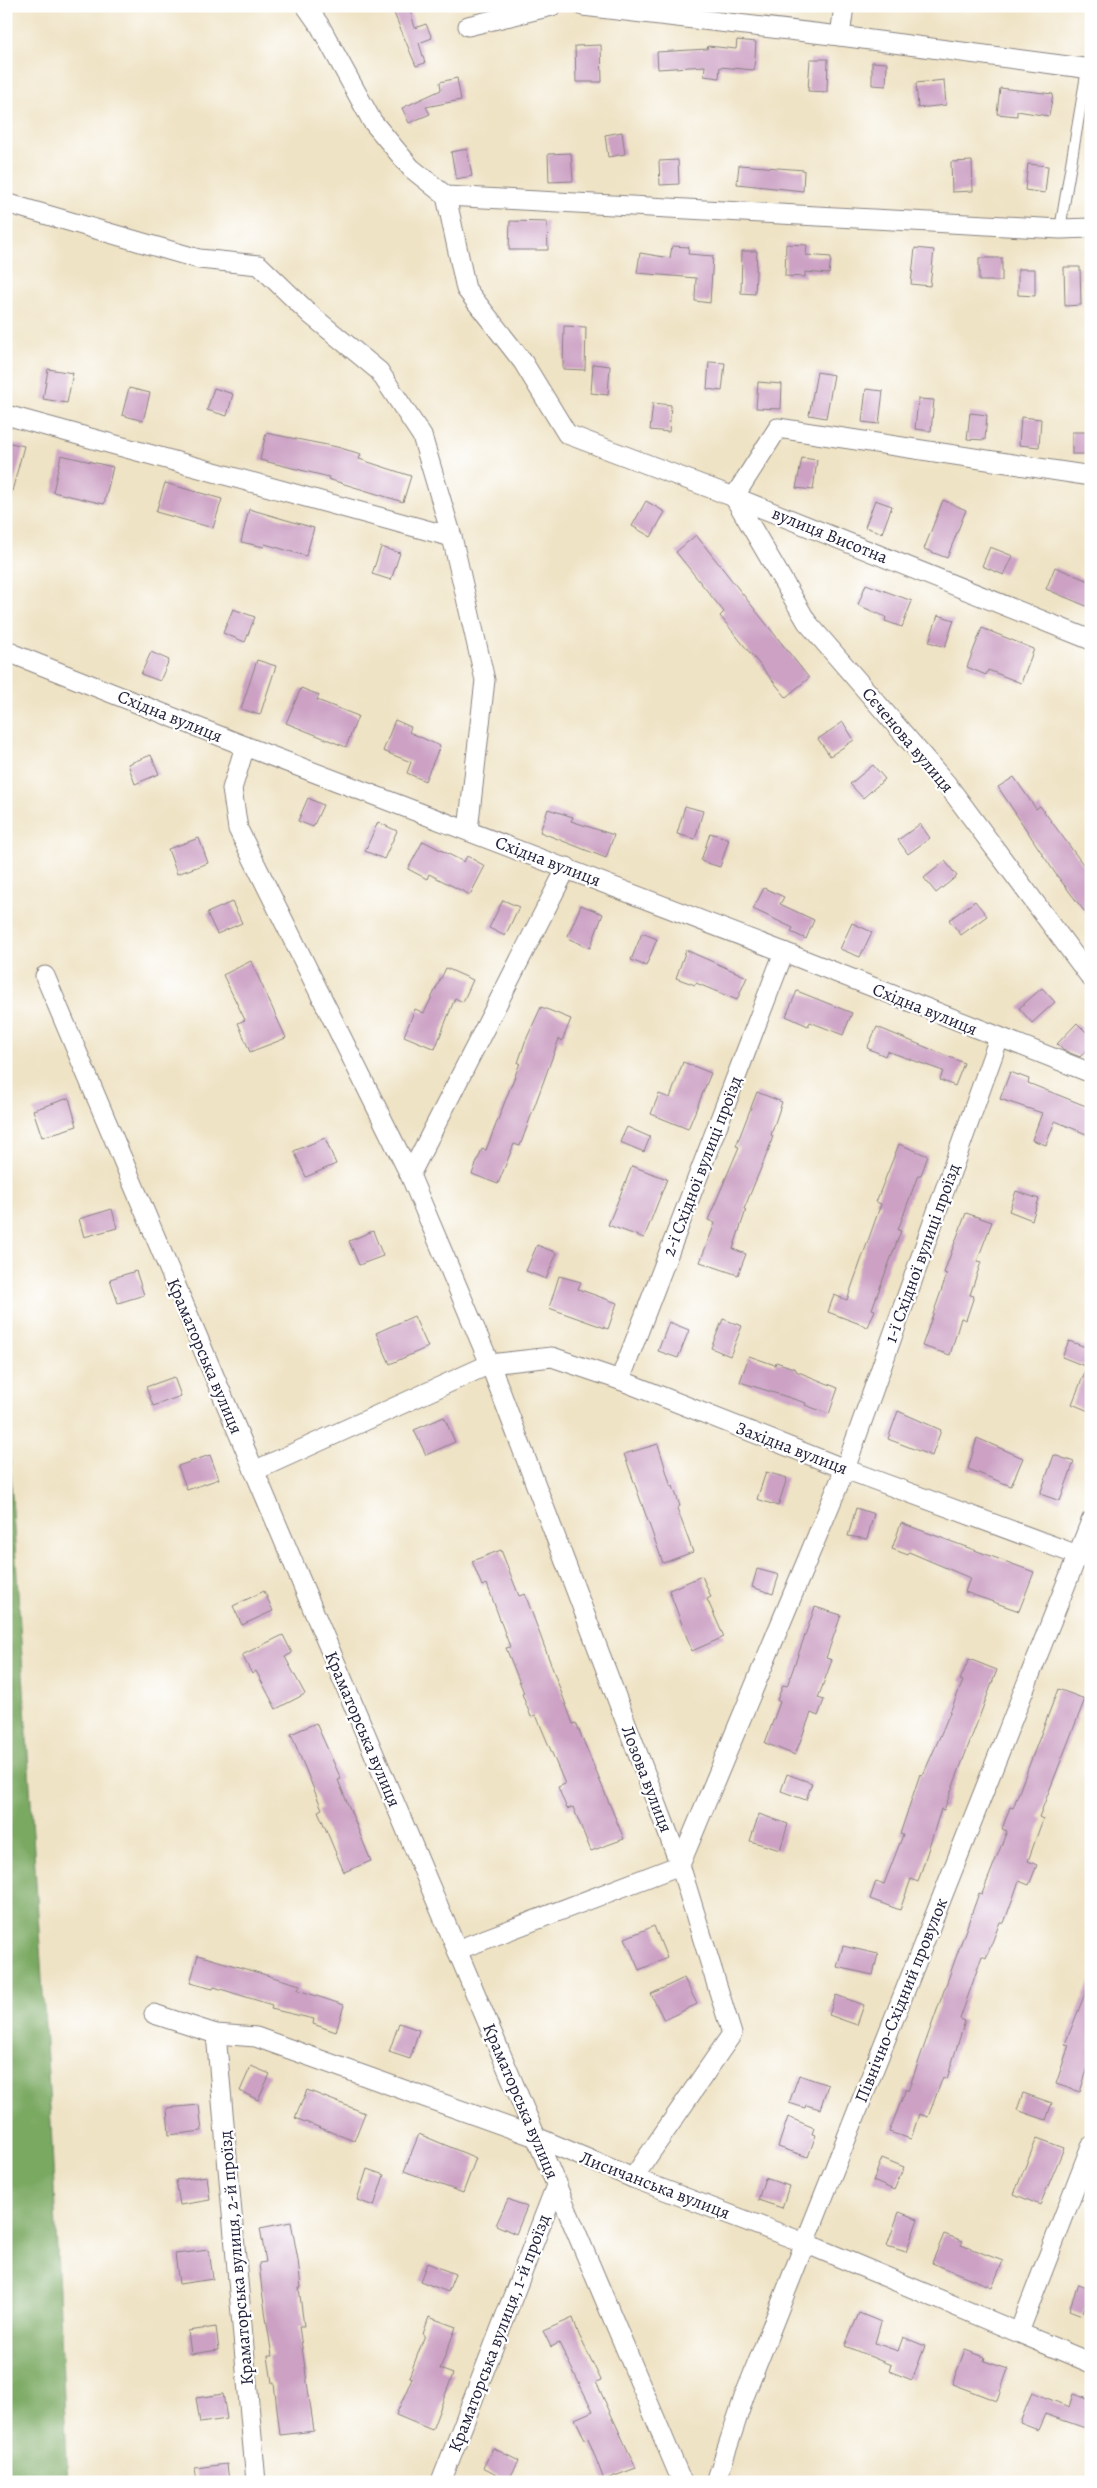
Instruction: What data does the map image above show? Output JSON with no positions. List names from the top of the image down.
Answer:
{
  "streets": {
    "street": [
      "вулиця Висотна",
      "Східна вулиця",
      "Сєченова вулиця",
      "2-ї Східної вулиці проїзд",
      "1-ї Східної вулиці проїзд",
      "Краматорська вулиця",
      "Західна вулиця",
      "Лозова вулиця",
      "Північно-Східний провулок",
      "Лисичанська вулиця",
      "Краматорська вулиця, 2-й проїзд",
      "Краматорська вулиця, 1-й проїзд"
    ]
  },
  "crossings": [
    ["вулиця Висотна", "Сєченова вулиця"],
    ["Східна вулиця", "2-ї Східної вулиці проїзд"],
    ["Східна вулиця", "1-ї Східної вулиці проїзд"],
    ["Східна вулиця", "Лозова вулиця"],
    ["2-ї Східної вулиці проїзд", "Західна вулиця"],
    ["1-ї Східної вулиці проїзд", "Західна вулиця"],
    ["1-ї Східної вулиці проїзд", "Лозова вулиця"],
    ["Краматорська вулиця", "Західна вулиця"],
    ["Краматорська вулиця", "Лисичанська вулиця"],
    ["Краматорська вулиця", "Краматорська вулиця, 1-й проїзд"],
    ["Західна вулиця", "Лозова вулиця"],
    ["Західна вулиця", "Північно-Східний провулок"],
    ["Лозова вулиця", "Лисичанська вулиця"],
    ["Північно-Східний провулок", "Лисичанська вулиця"],
    ["Лисичанська вулиця", "Краматорська вулиця, 2-й проїзд"]
  ]
}
